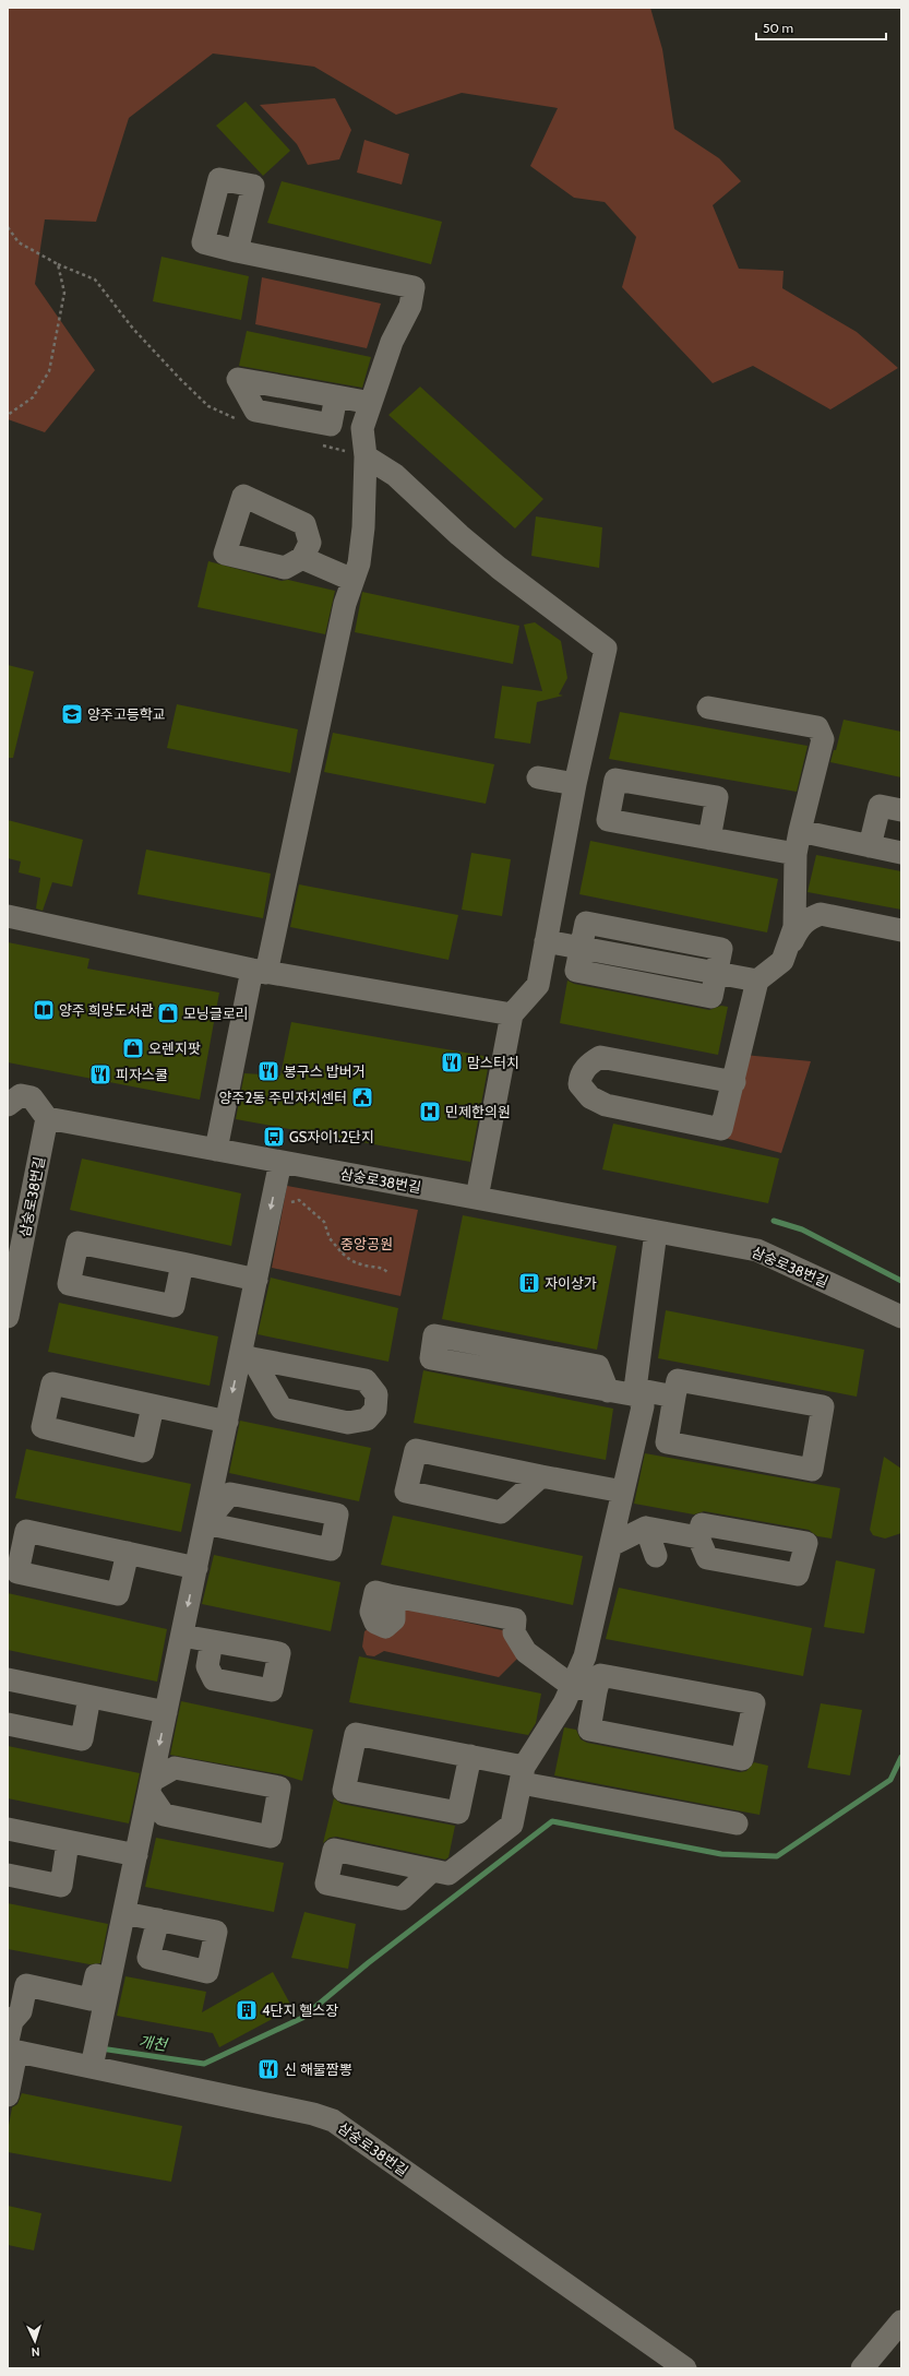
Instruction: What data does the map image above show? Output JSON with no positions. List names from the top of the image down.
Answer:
{
  "streets": {
    "street": ["삼숭로38번길"]
  },
  "water": ["개천"],
  "parks": ["중앙공원"],
  "places": {
    "school or university": ["양주고등학교"],
    "library": ["양주 희망도서관"],
    "shop": ["모닝글로리", "오렌지팟"],
    "restaurant": [
      "맘스터치",
      "봉구스 밥버거",
      "피자스쿨",
      "신 해물짬뽕"
    ],
    "public building": ["양주2동 주민자치센터"],
    "hospital": ["민제한의원"],
    "bus stop": ["GS자이1.2단지"],
    "building": ["자이상가", "4단지 헬스장"]
  },
  "scale_bar": "50 m",
  "north": "bottom"
}
